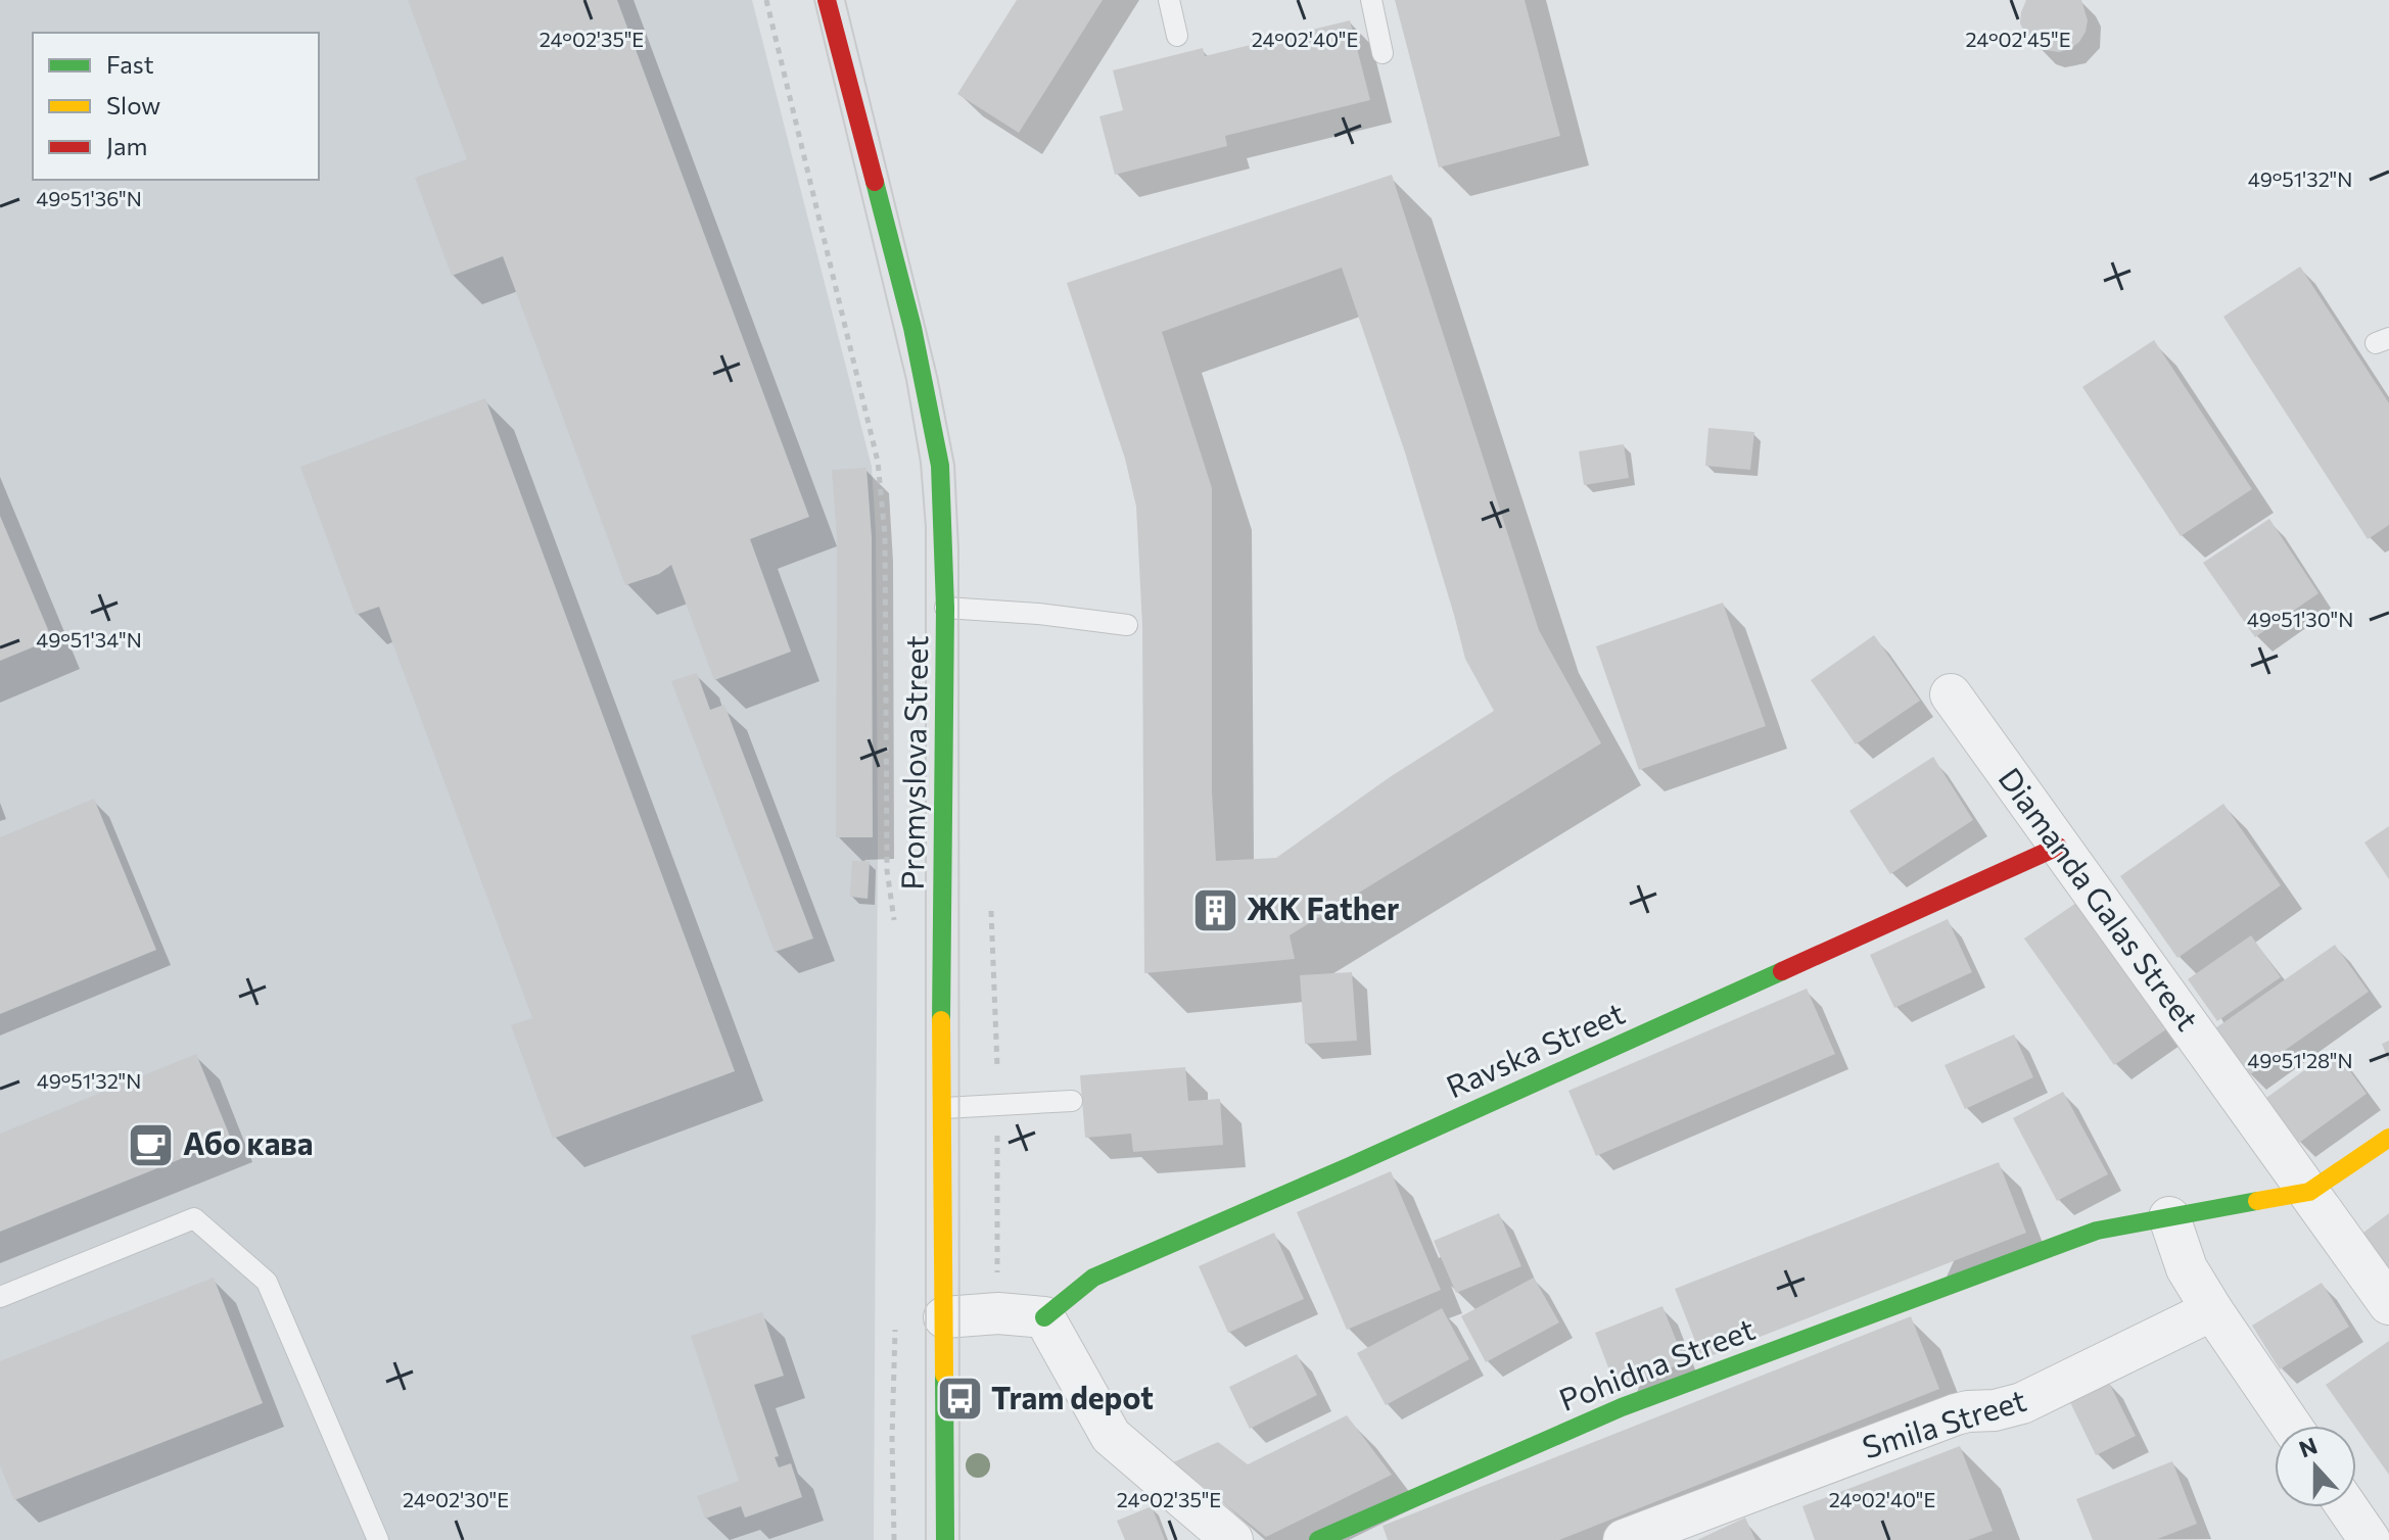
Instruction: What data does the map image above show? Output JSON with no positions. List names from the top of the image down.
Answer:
{
  "streets": {
    "street": [
      "Promyslova Street",
      "Diamanda Galas Street",
      "Ravska Street",
      "Pohidna Street",
      "Smila Street"
    ]
  },
  "crossings": [
    ["Diamanda Galas Street", "Ravska Street"],
    ["Diamanda Galas Street", "Pohidna Street"]
  ],
  "places": {
    "building": ["ЖК Father"],
    "cafe": ["Або кава"],
    "bus stop": ["Tram depot"]
  },
  "legend": ["Fast", "Slow", "Jam"],
  "north": "top",
  "coordinates": [
    "24°02'35\"E",
    "24°02'40\"E",
    "24°02'45\"E",
    "49°51'32\"N",
    "49°51'36\"N",
    "49°51'30\"N",
    "49°51'34\"N",
    "49°51'28\"N",
    "24°02'30\"E"
  ]
}
